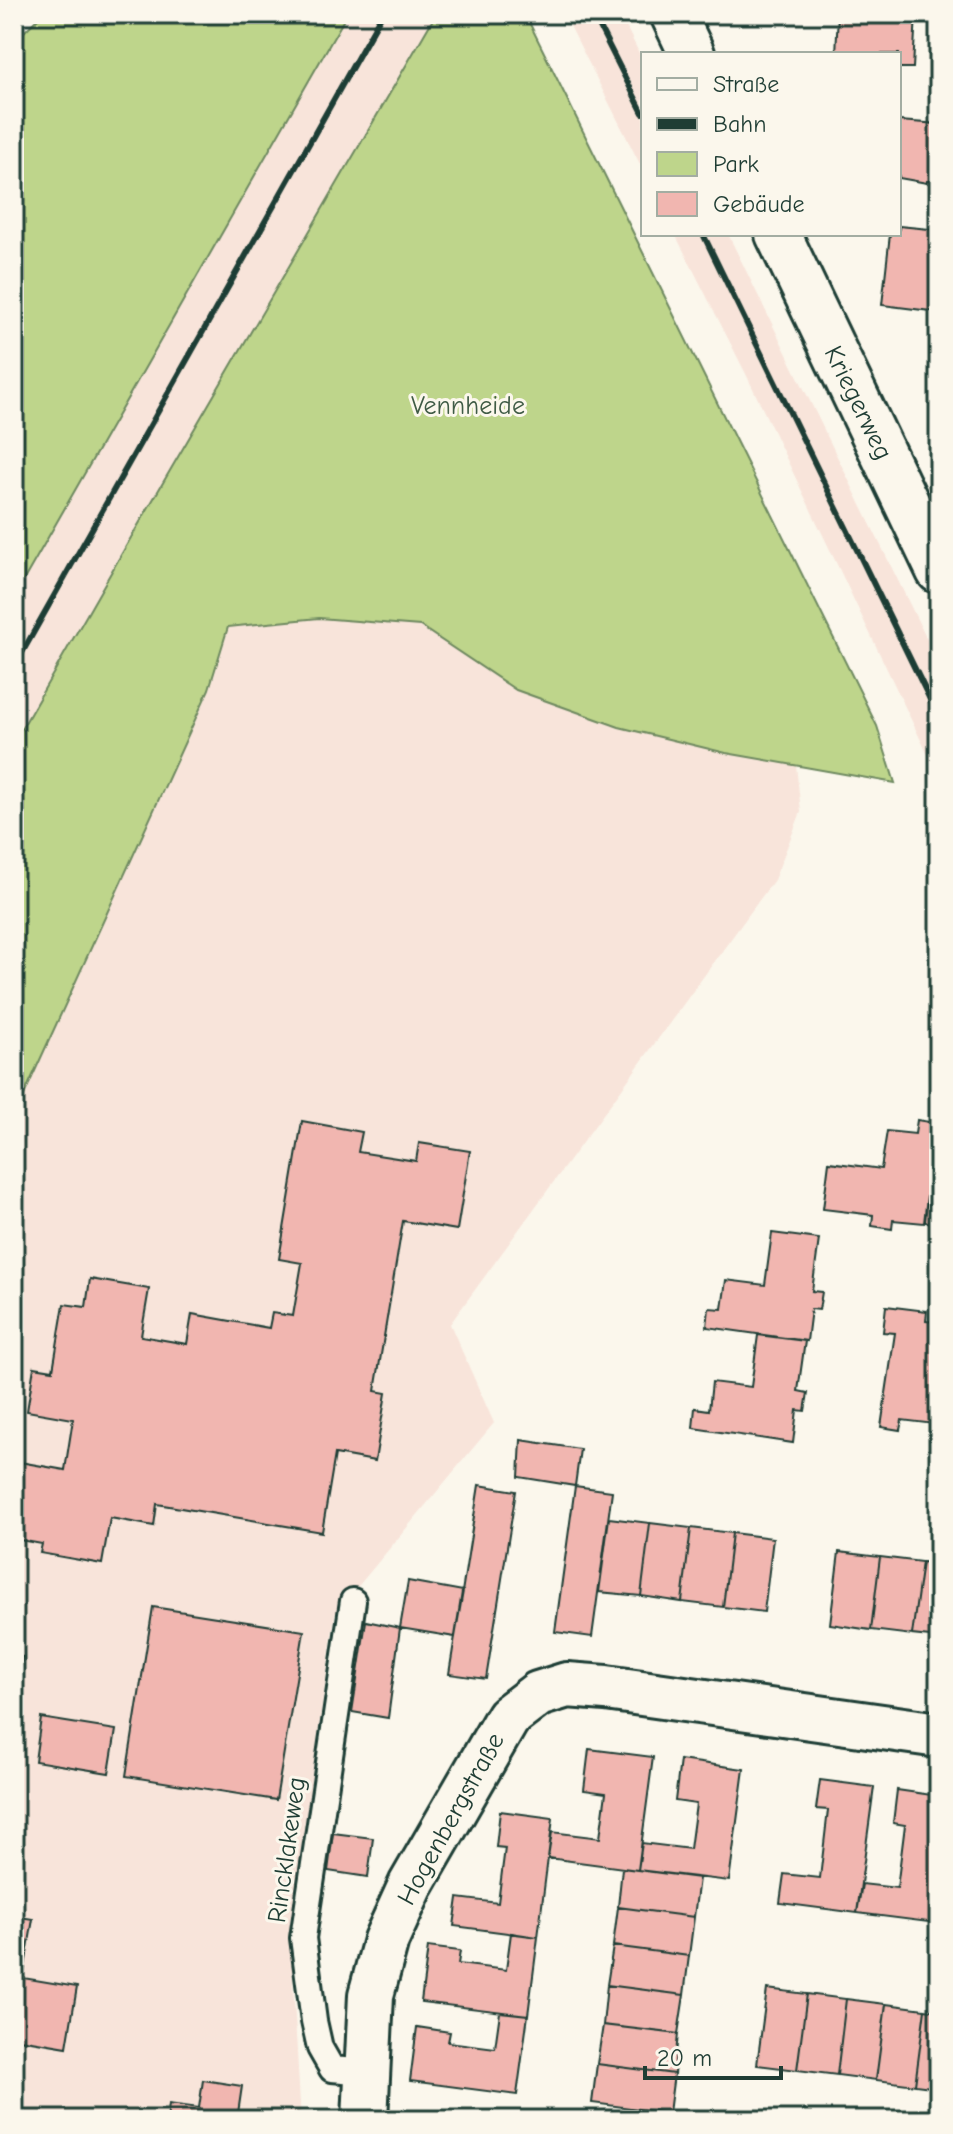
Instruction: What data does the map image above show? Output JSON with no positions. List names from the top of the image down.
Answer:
{
  "streets": {
    "street": ["Kriegerweg", "Hogenbergstraße"],
    "lane": ["Rincklakeweg"]
  },
  "crossings": [
    ["Hogenbergstraße", "Rincklakeweg"]
  ],
  "parks": ["Vennheide"],
  "legend": [
    "Straße",
    "Bahn",
    "Park",
    "Gebäude"
  ],
  "scale_bar": "20 m"
}
